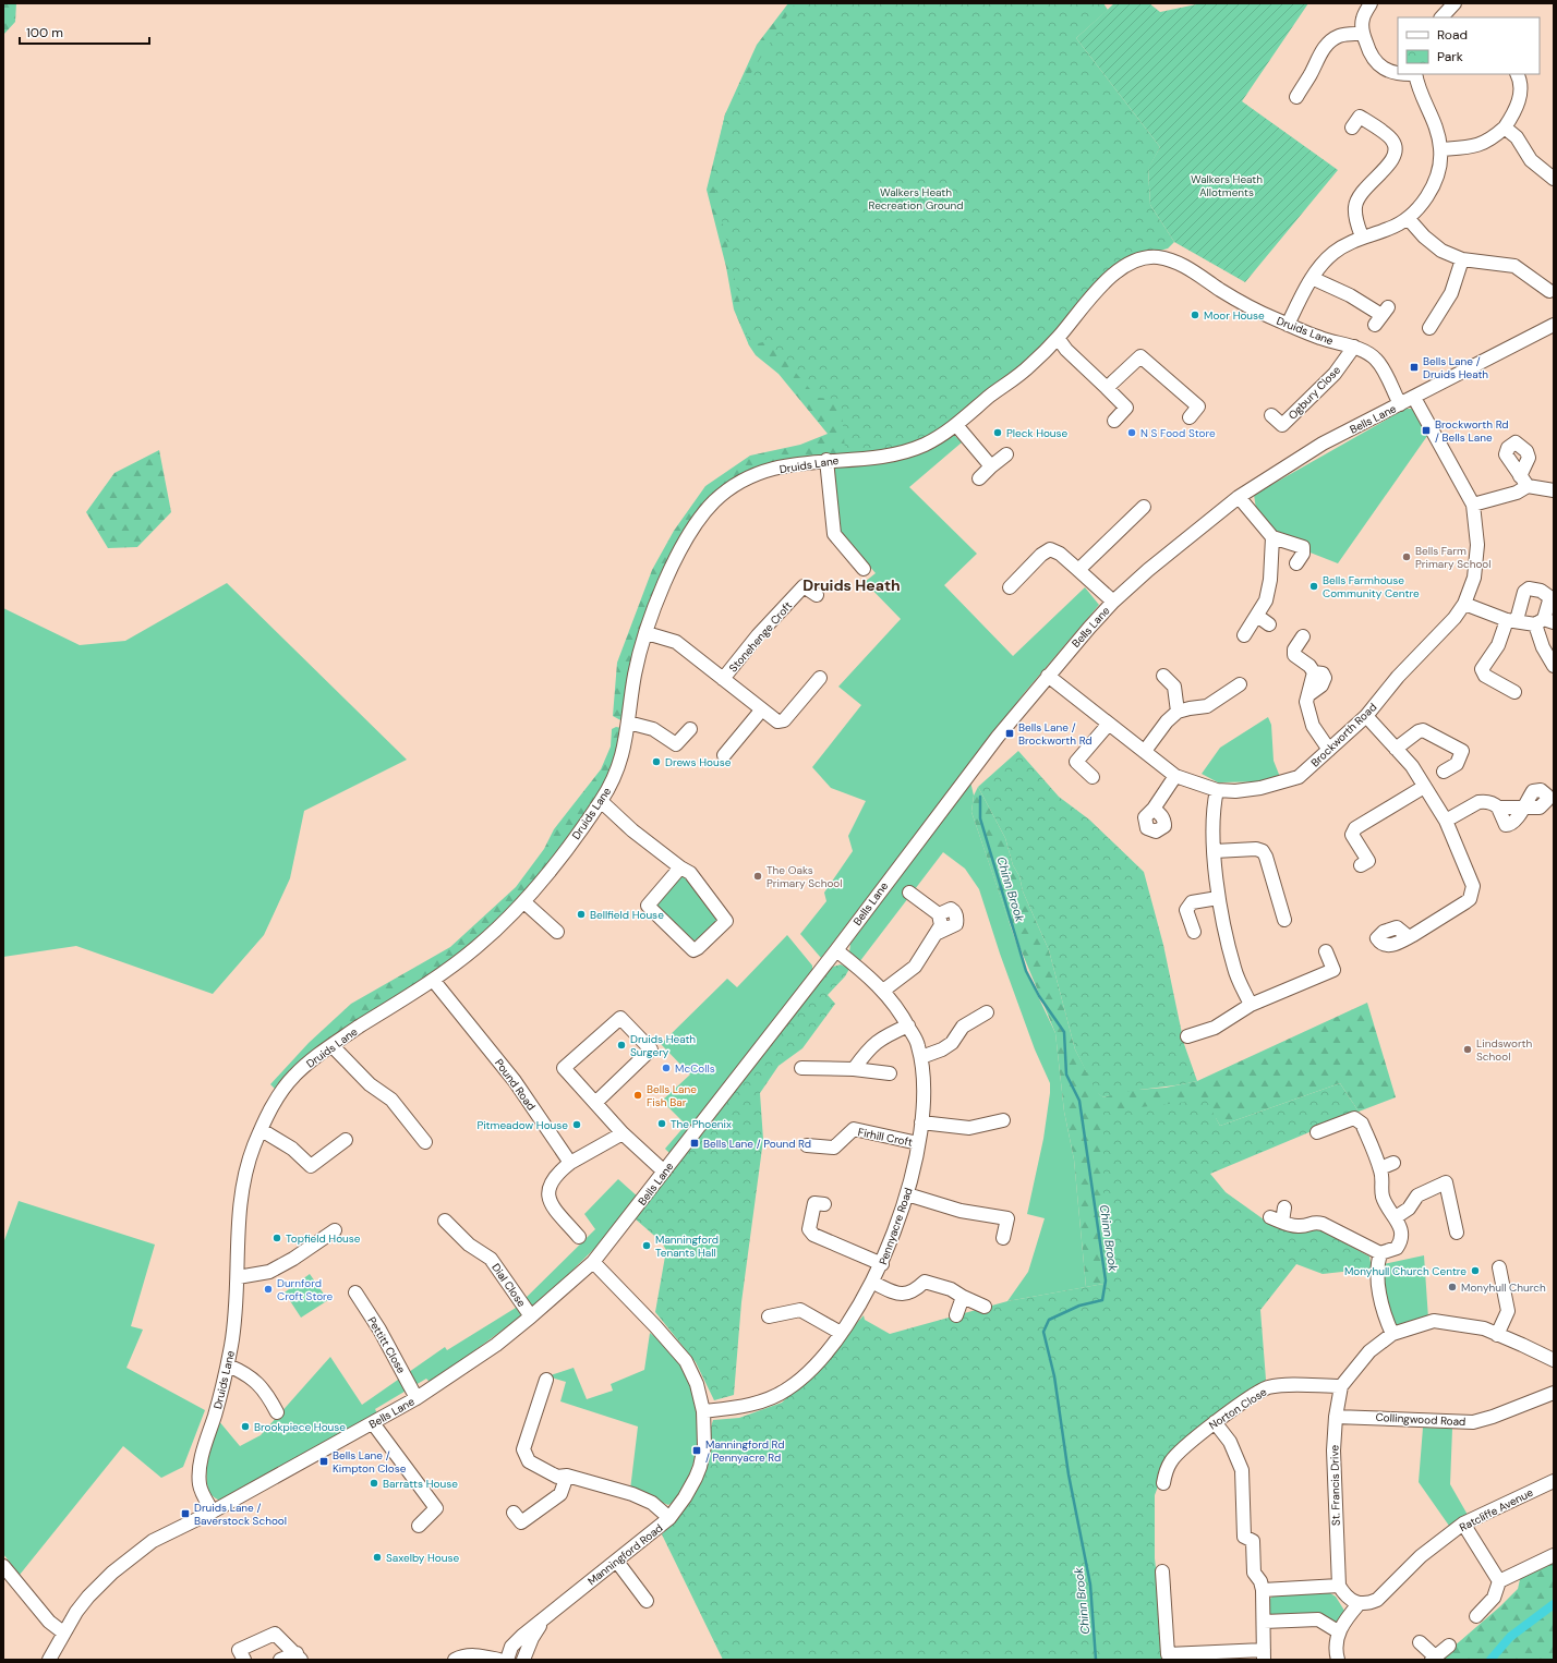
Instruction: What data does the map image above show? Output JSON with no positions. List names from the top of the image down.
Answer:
{
  "streets": {
    "street": [
      "Druids Lane",
      "Ogbury Close",
      "Bells Lane",
      "Stonehenge Croft",
      "Brockworth Road",
      "Pound Road",
      "Firhill Croft",
      "Pennyacre Road",
      "Dial Close",
      "Pettitt Close",
      "Norton Close",
      "Collingwood Road",
      "St. Francis Drive",
      "Ratcliffe Avenue",
      "Manningford Road"
    ]
  },
  "crossings": [
    ["Druids Lane", "Ogbury Close"],
    ["Druids Lane", "Bells Lane"],
    ["Druids Lane", "Stonehenge Croft"],
    ["Druids Lane", "Pound Road"],
    ["Bells Lane", "Brockworth Road"],
    ["Bells Lane", "Pennyacre Road"],
    ["Bells Lane", "Dial Close"],
    ["Bells Lane", "Pettitt Close"],
    ["Bells Lane", "Manningford Road"],
    ["Firhill Croft", "Pennyacre Road"],
    ["Pennyacre Road", "Manningford Road"],
    ["Norton Close", "St. Francis Drive"],
    ["Collingwood Road", "St. Francis Drive"]
  ],
  "districts": ["Druids Heath"],
  "water": ["Chinn Brook"],
  "parks": ["Walkers Heath Allotments", "Walkers Heath Recreation Ground"],
  "places": {
    "other": [
      "Moor House",
      "Pleck House",
      "N S Food Store",
      "Bells Farm Primary School",
      "Bells Farmhouse Community Centre",
      "Drews House",
      "The Oaks Primary School",
      "Bellfield House",
      "Druids Heath Surgery",
      "Lindsworth School",
      "McColls",
      "Bells Lane Fish Bar",
      "The Phoenix",
      "Pitmeadow House",
      "Topfield House",
      "Manningford Tenants Hall",
      "Monyhull Church Centre",
      "Monyhull Church",
      "Durnford Croft Store",
      "Brookpiece House",
      "Barratts House",
      "Saxelby House"
    ],
    "transit": [
      "Bells Lane / Druids Heath",
      "Brockworth Rd / Bells Lane",
      "Bells Lane / Brockworth Rd",
      "Bells Lane / Pound Rd",
      "Manningford Rd / Pennyacre Rd",
      "Bells Lane / Kimpton Close",
      "Druids Lane / Baverstock School"
    ]
  },
  "legend": ["Road", "Park"],
  "scale_bar": "100 m"
}
